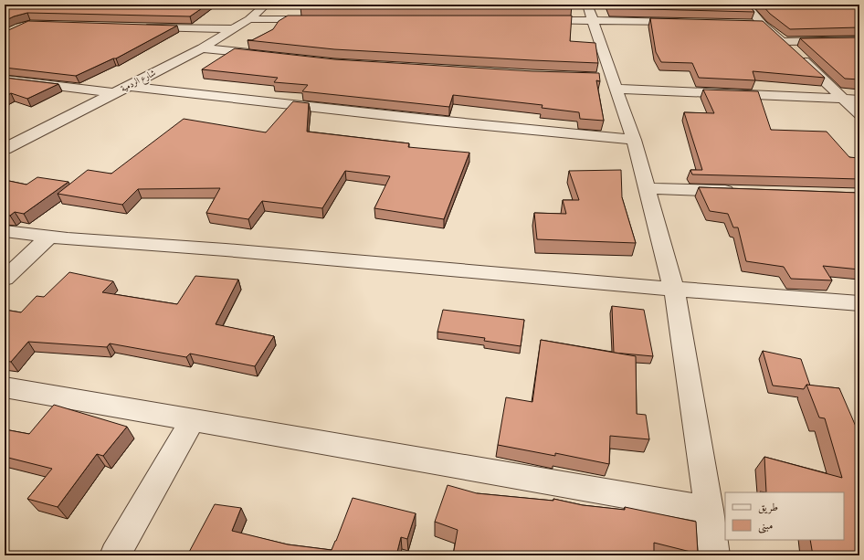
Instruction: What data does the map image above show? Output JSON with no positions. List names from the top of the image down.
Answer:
{
  "streets": {
    "street": ["شارع الردمية"]
  },
  "legend": ["طريق", "مبنى"]
}
